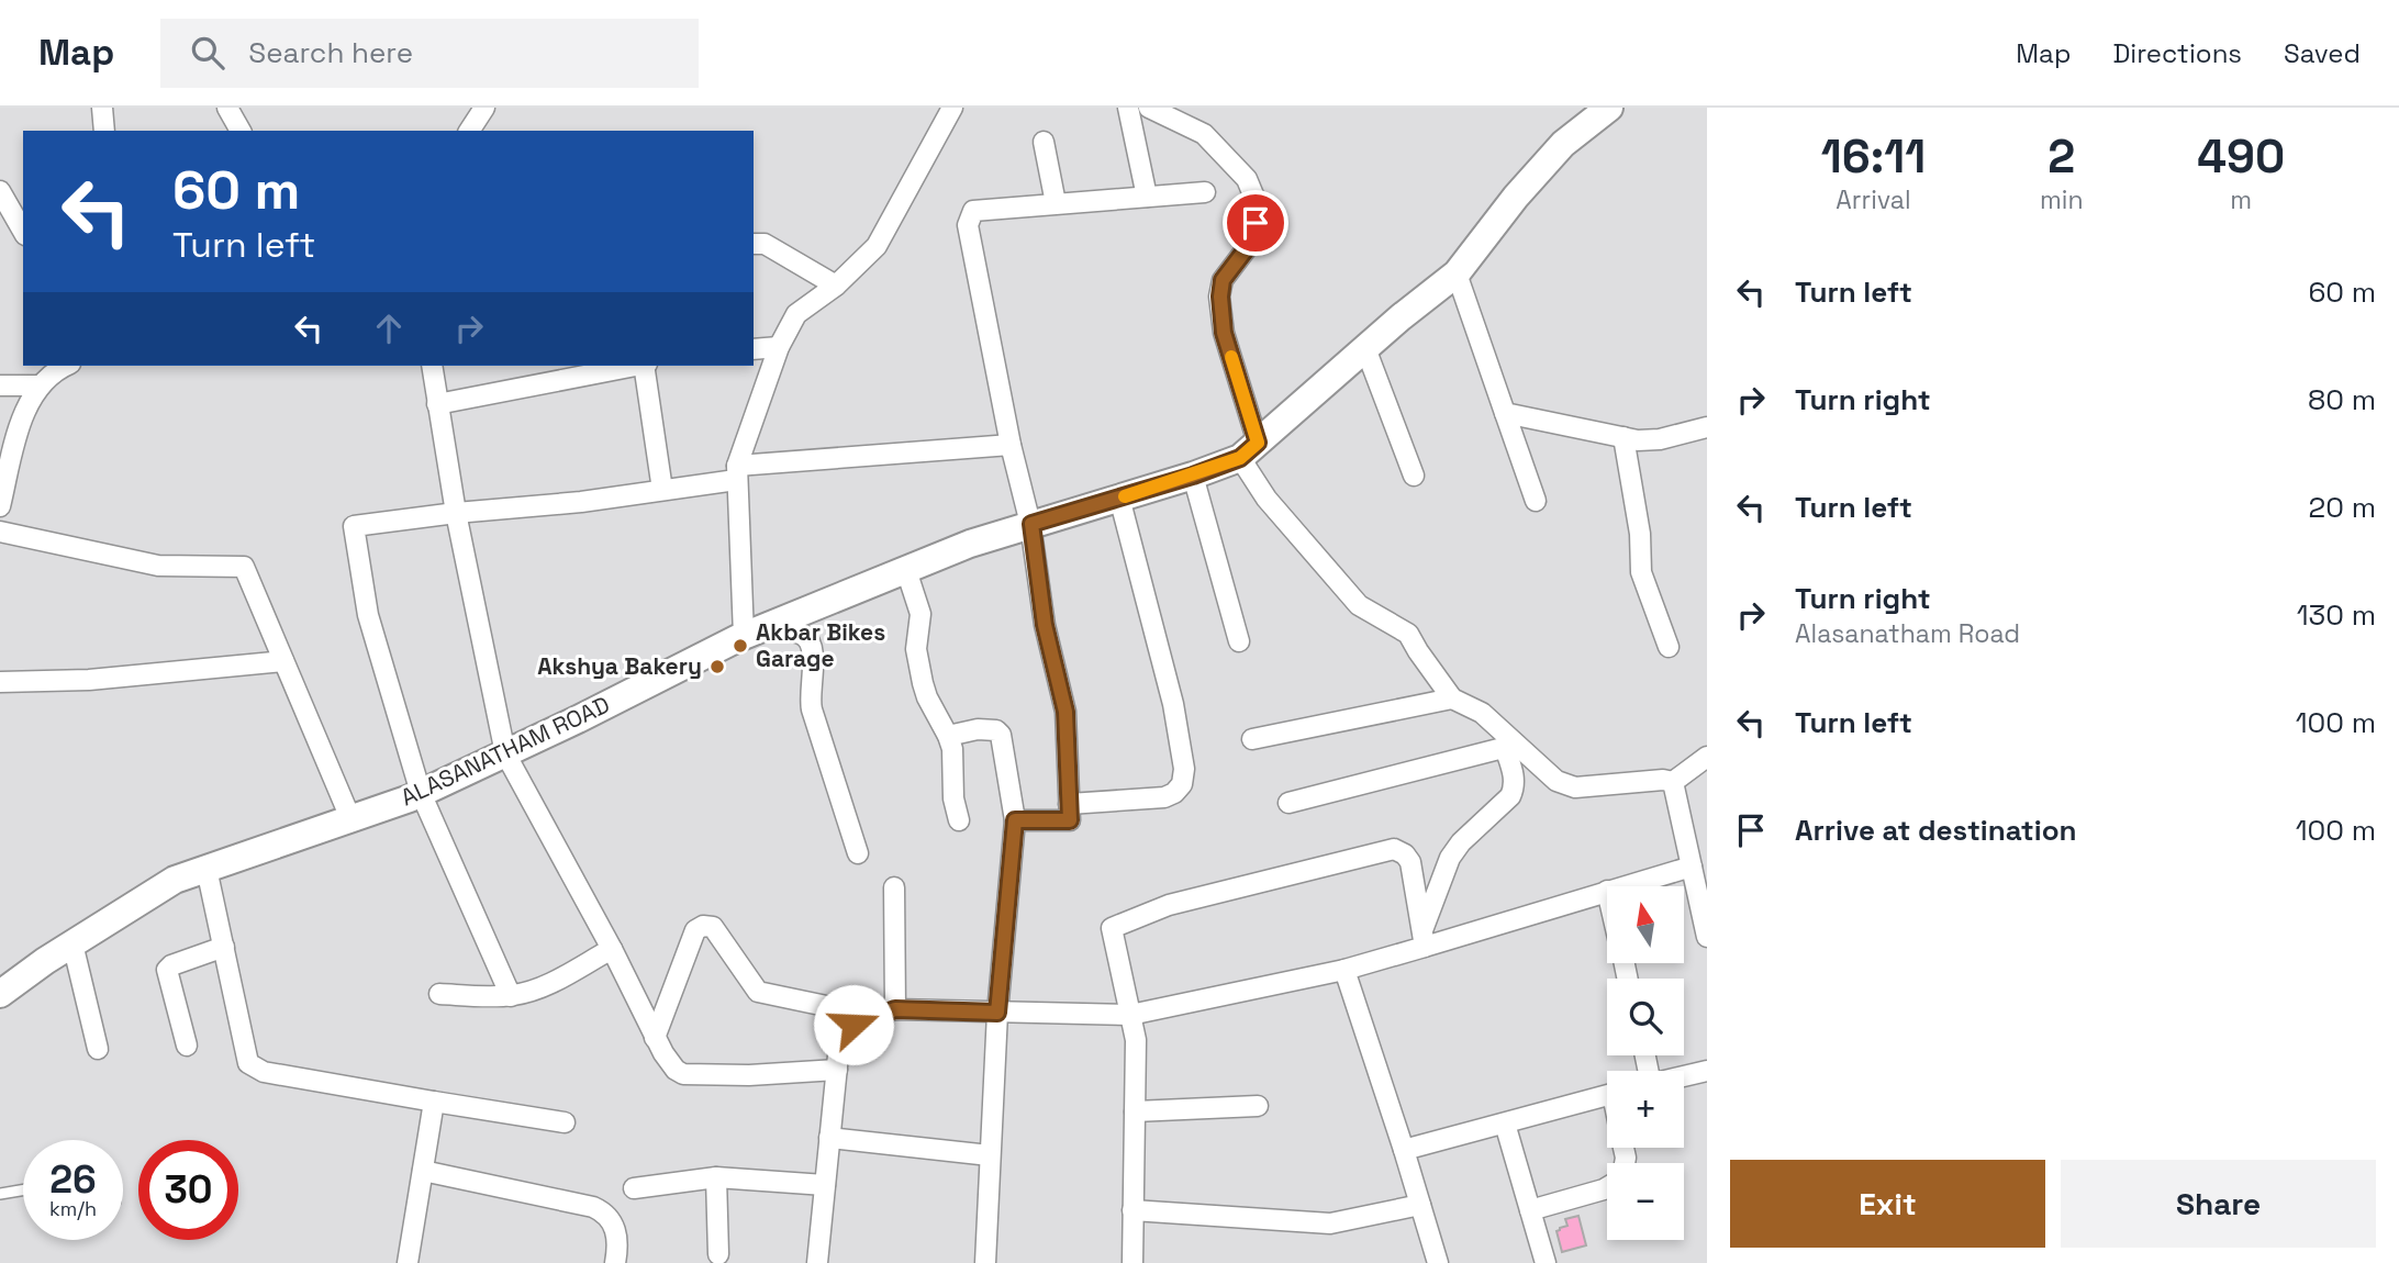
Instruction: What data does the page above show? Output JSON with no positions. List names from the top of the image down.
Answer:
{
  "streets": {
    "main road": ["ALASANATHAM ROAD"]
  },
  "places": ["Akbar Bikes Garage", "Akshya Bakery"],
  "north": "top",
  "page": {
    "header": "Map",
    "search": "Search here",
    "nav": ["Map", "Directions", "Saved"],
    "eta": [
      "16:11",
      "Arrival",
      "2",
      "min",
      "490",
      "m"
    ],
    "turn": ["60 m", "Turn left"],
    "list": [
      {
        "name": "Turn left",
        "value": "60 m"
      },
      {
        "name": "Turn right",
        "value": "80 m"
      },
      {
        "name": "Turn left",
        "value": "20 m"
      },
      {
        "name": "Turn right",
        "note": "Alasanatham Road",
        "value": "130 m"
      },
      {
        "name": "Turn left",
        "value": "100 m"
      },
      {
        "name": "Arrive at destination",
        "value": "100 m"
      }
    ],
    "map_buttons": ["+", "−"],
    "speed": "26 km/h",
    "limit": "30",
    "buttons": ["Exit", "Share"]
  }
}
